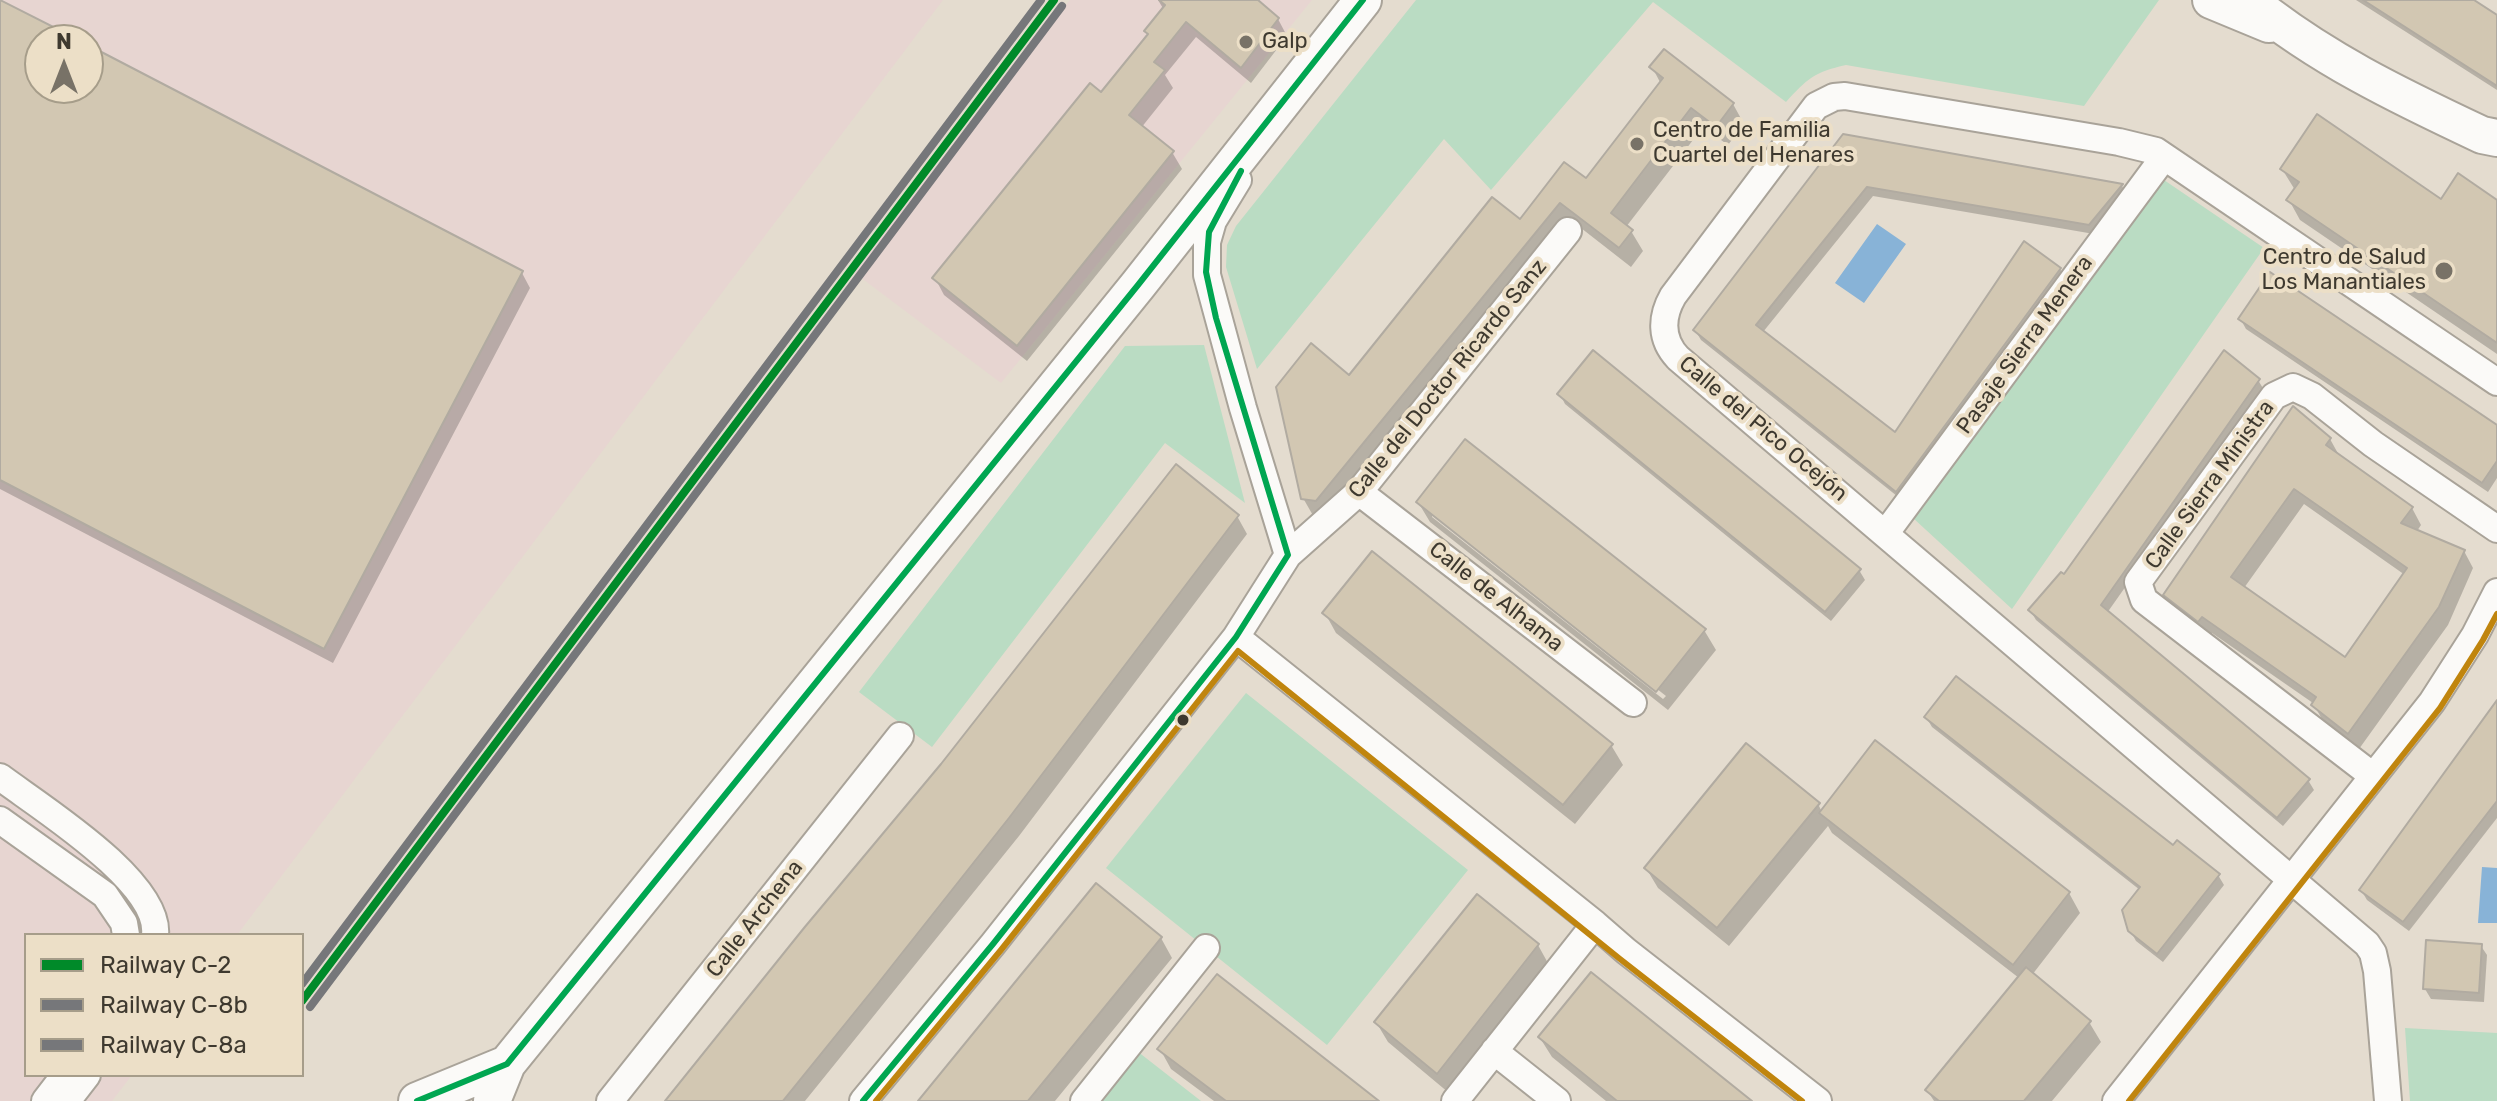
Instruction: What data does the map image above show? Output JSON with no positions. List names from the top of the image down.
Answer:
{
  "streets": {
    "street": [
      "Pasaje Sierra Menera",
      "Calle del Doctor Ricardo Sanz",
      "Calle del Pico Ocejón",
      "Calle Sierra Ministra",
      "Calle de Alhama",
      "Calle Archena"
    ]
  },
  "crossings": [
    ["Pasaje Sierra Menera", "Calle del Pico Ocejón"],
    ["Calle del Doctor Ricardo Sanz", "Calle de Alhama"]
  ],
  "places": ["Galp", "Centro de Familia Cuartel del Henares", "Centro de Salud Los Manantiales"],
  "lines": ["rail line C-2", "rail line C-8a", "rail line C-8b"],
  "legend": ["Railway C-2", "Railway C-8b", "Railway C-8a"],
  "north": "top"
}
